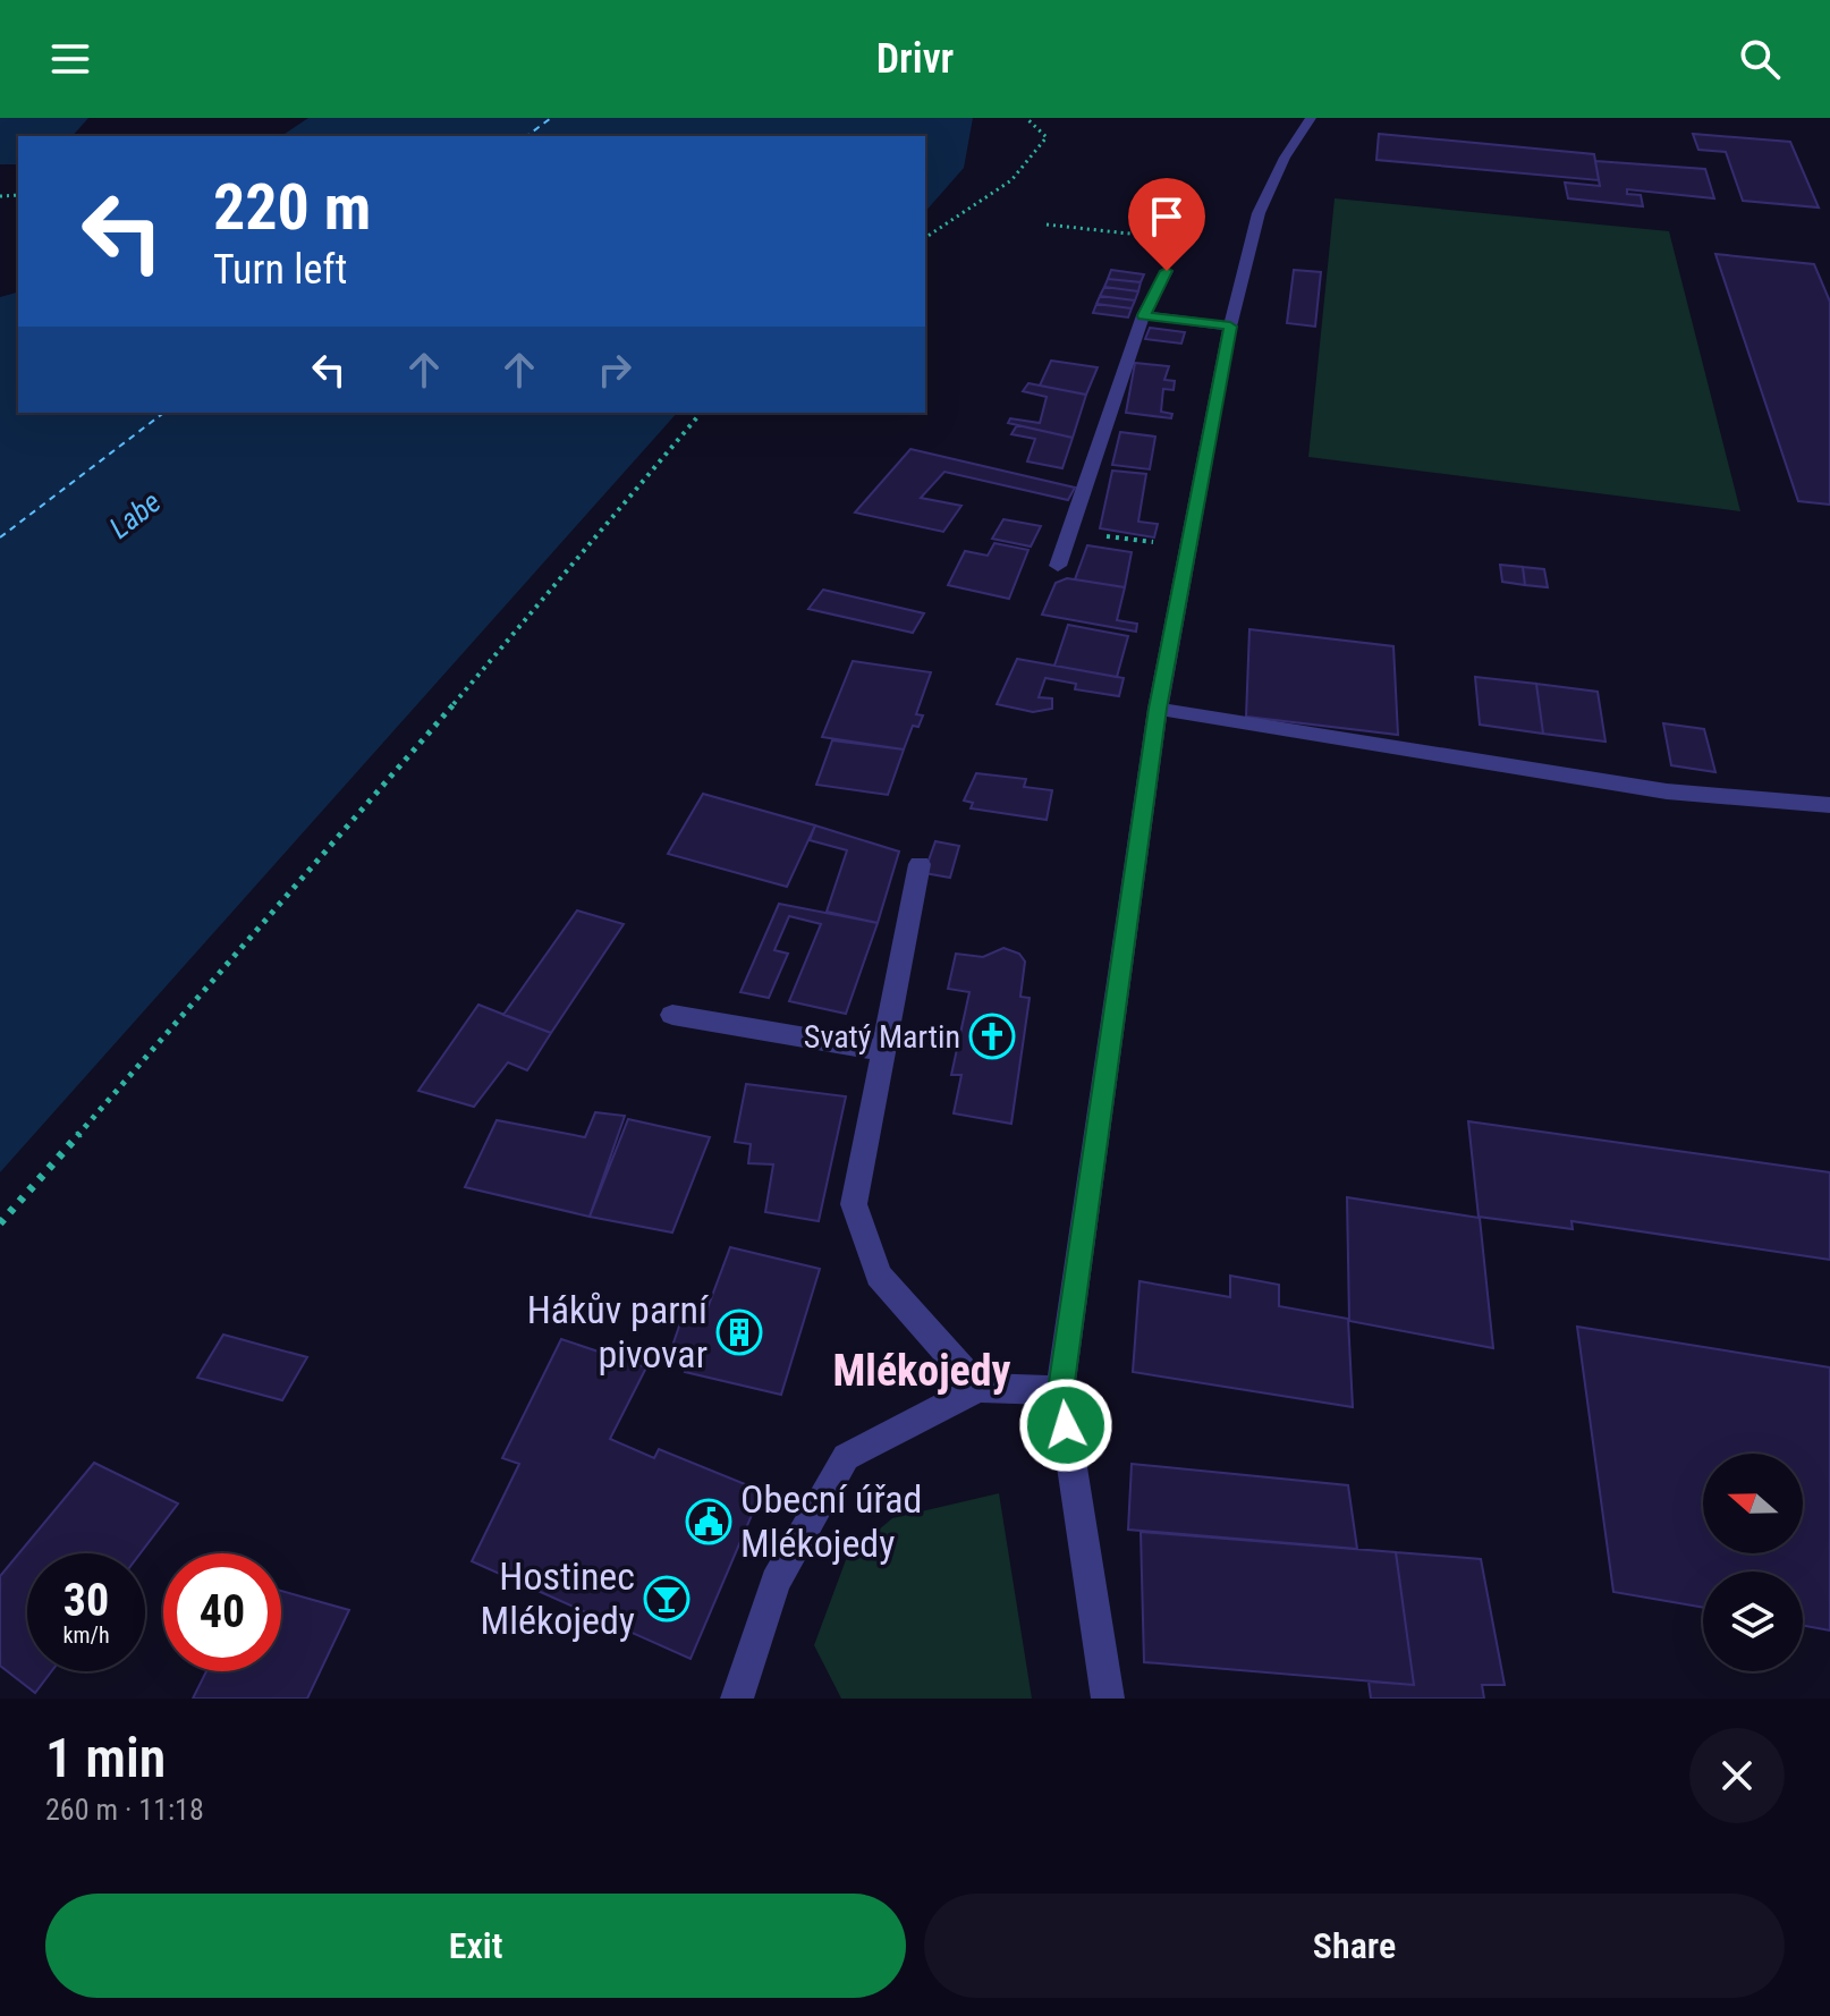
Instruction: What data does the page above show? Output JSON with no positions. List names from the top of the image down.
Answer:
{
  "districts": ["Mlékojedy"],
  "water": ["Labe"],
  "places": {
    "church": ["Svatý Martin"],
    "building": ["Hákův parní pivovar"],
    "public building": ["Obecní úřad Mlékojedy"],
    "bar": ["Hostinec Mlékojedy"]
  },
  "north": "left",
  "page": {
    "header": "Drivr",
    "turn": ["220 m", "Turn left"],
    "speed": "30 km/h",
    "limit": "40",
    "heading": ["1 min", "260 m · 11:18"],
    "buttons": ["Exit", "Share"]
  }
}
